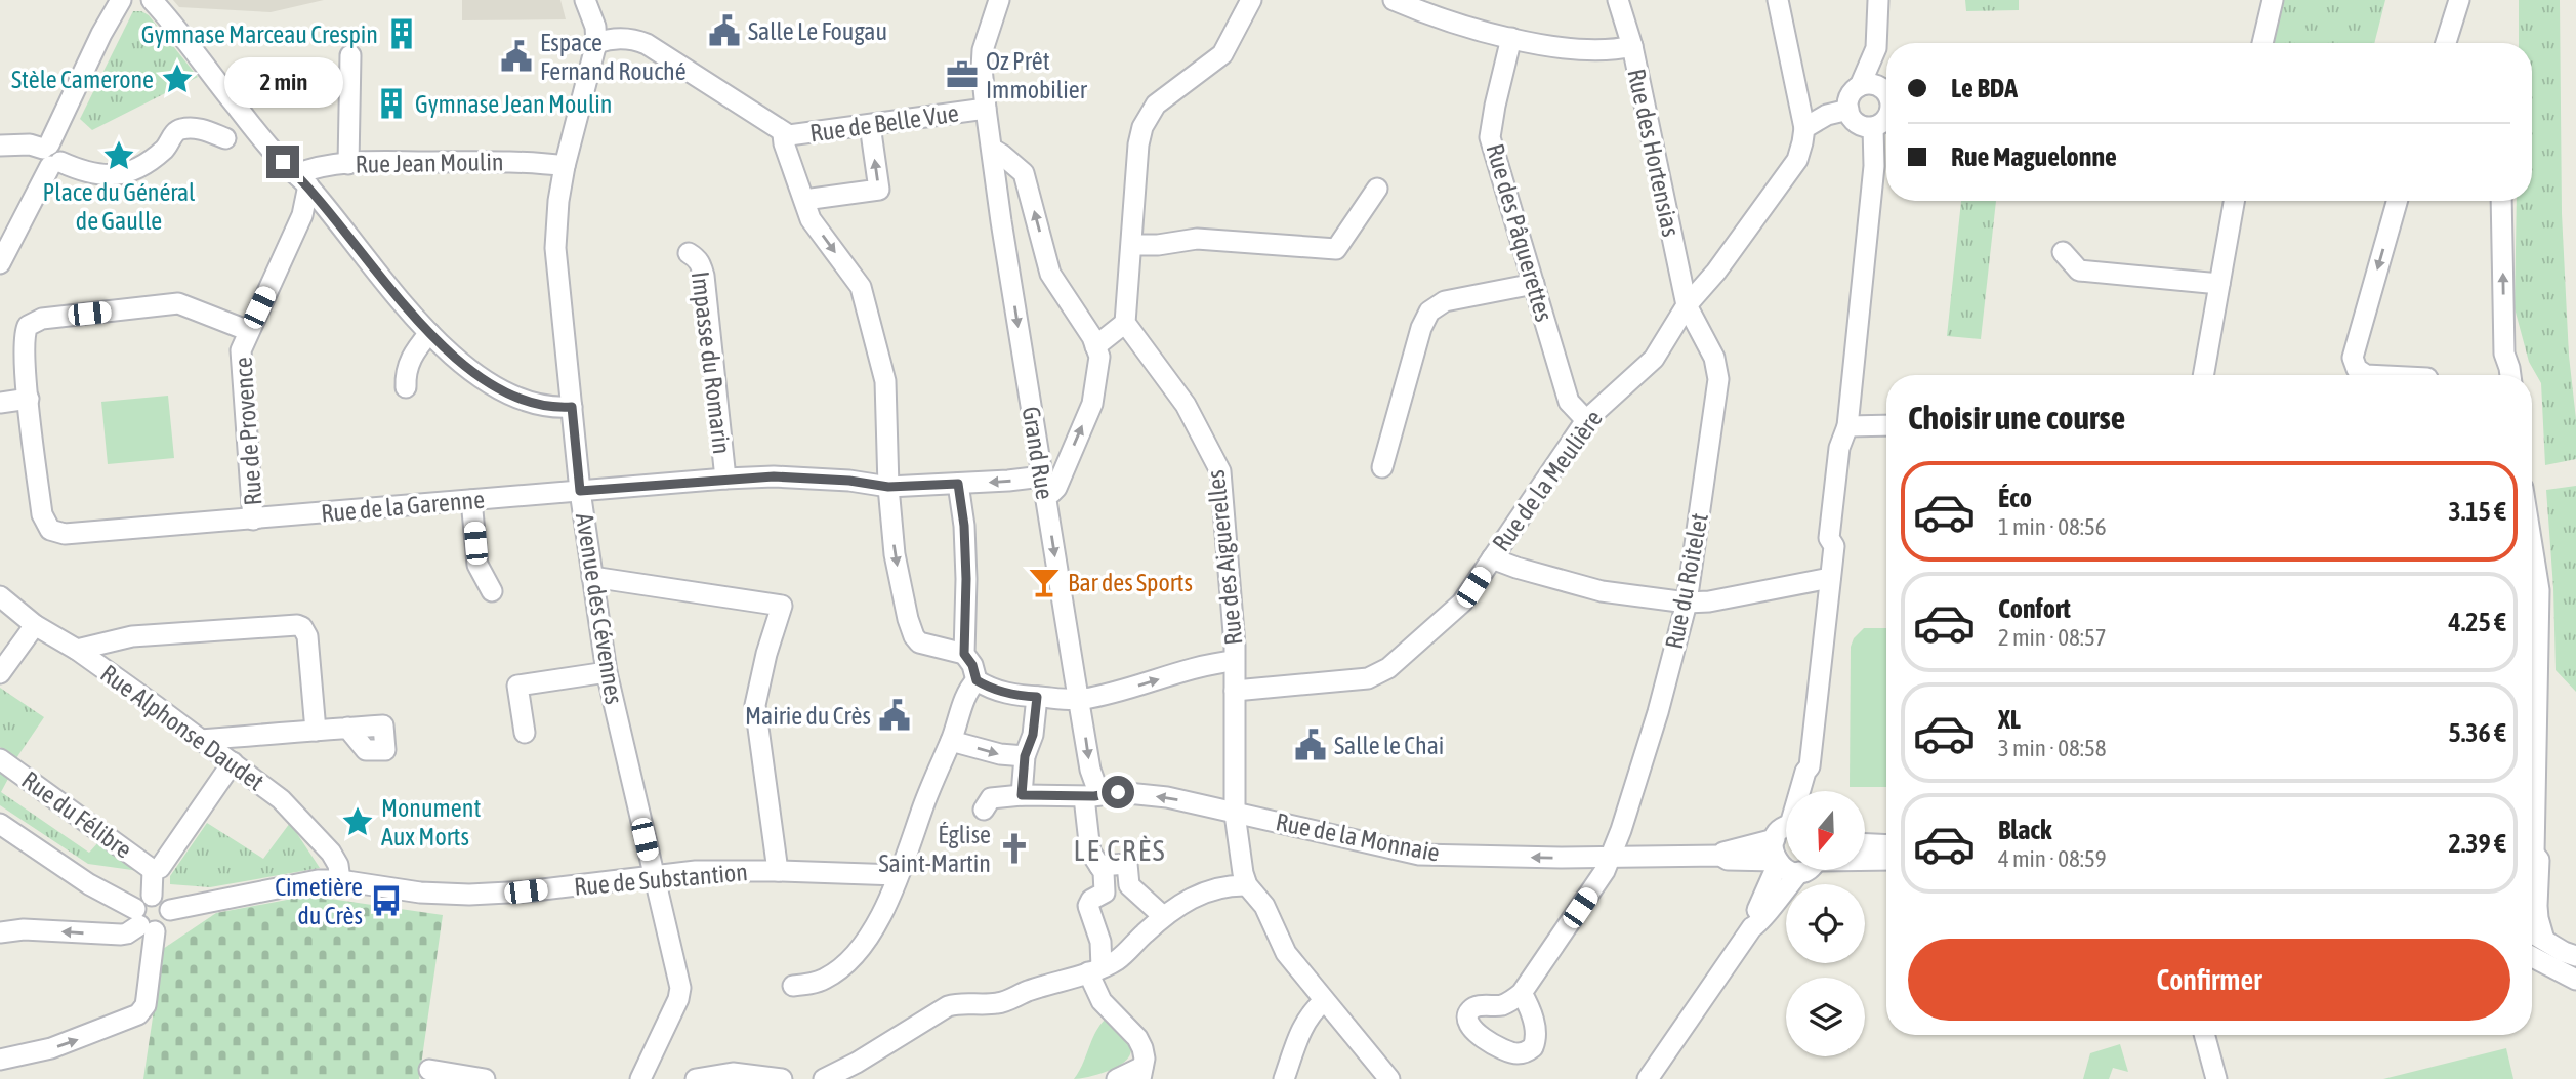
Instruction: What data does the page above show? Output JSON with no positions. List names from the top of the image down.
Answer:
{
  "streets": {
    "street": [
      "Rue de Belle Vue",
      "Rue des Hortensias",
      "Rue Jean Moulin",
      "Rue des Pâquerettes",
      "Impasse du Romarin",
      "Rue de Provence",
      "Grand Rue",
      "Rue de la Meulière",
      "Rue de la Garenne",
      "Rue des Aiguerelles",
      "Rue du Roitelet",
      "Avenue des Cévennes",
      "Rue Alphonse Daudet",
      "Rue du Félibre",
      "Rue de la Monnaie",
      "Rue de Substantion"
    ]
  },
  "crossings": [
    ["Rue de Belle Vue", "Grand Rue"],
    ["Rue de Belle Vue", "Avenue des Cévennes"],
    ["Rue des Hortensias", "Rue de la Meulière"],
    ["Rue des Hortensias", "Rue du Roitelet"],
    ["Rue Jean Moulin", "Rue de Provence"],
    ["Rue Jean Moulin", "Avenue des Cévennes"],
    ["Rue des Pâquerettes", "Rue de la Meulière"],
    ["Impasse du Romarin", "Rue de la Garenne"],
    ["Rue de Provence", "Rue de la Garenne"],
    ["Grand Rue", "Rue de la Garenne"],
    ["Grand Rue", "Rue de la Monnaie"],
    ["Rue de la Meulière", "Rue des Aiguerelles"],
    ["Rue de la Meulière", "Rue du Roitelet"],
    ["Rue de la Garenne", "Avenue des Cévennes"],
    ["Rue des Aiguerelles", "Rue de la Monnaie"],
    ["Rue du Roitelet", "Rue de la Monnaie"],
    ["Avenue des Cévennes", "Rue de Substantion"],
    ["Rue Alphonse Daudet", "Rue du Félibre"],
    ["Rue Alphonse Daudet", "Rue de Substantion"]
  ],
  "districts": ["LE CRÈS"],
  "places": {
    "public building": [
      "Salle Le Fougau",
      "Espace Fernand Rouché",
      "Mairie du Crès",
      "Salle le Chai"
    ],
    "building": ["Gymnase Marceau Crespin", "Gymnase Jean Moulin"],
    "office": ["Oz Prêt Immobilier"],
    "place": ["Stèle Camerone", "Place du Général de Gaulle", "Monument Aux Morts"],
    "bar": ["Bar des Sports"],
    "church": ["Église Saint-Martin"],
    "bus stop": ["Cimetière du Crès"]
  },
  "north": "bottom",
  "page": {
    "banner": ["Le BDA", "Rue Maguelonne"],
    "bubble": "2 min",
    "heading": "Choisir une course",
    "list": [
      {
        "name": "Éco",
        "note": "1 min · 08:56",
        "value": "3.15 €"
      },
      {
        "name": "Confort",
        "note": "2 min · 08:57",
        "value": "4.25 €"
      },
      {
        "name": "XL",
        "note": "3 min · 08:58",
        "value": "5.36 €"
      },
      {
        "name": "Black",
        "note": "4 min · 08:59",
        "value": "2.39 €"
      }
    ],
    "buttons": "Confirmer"
  }
}
